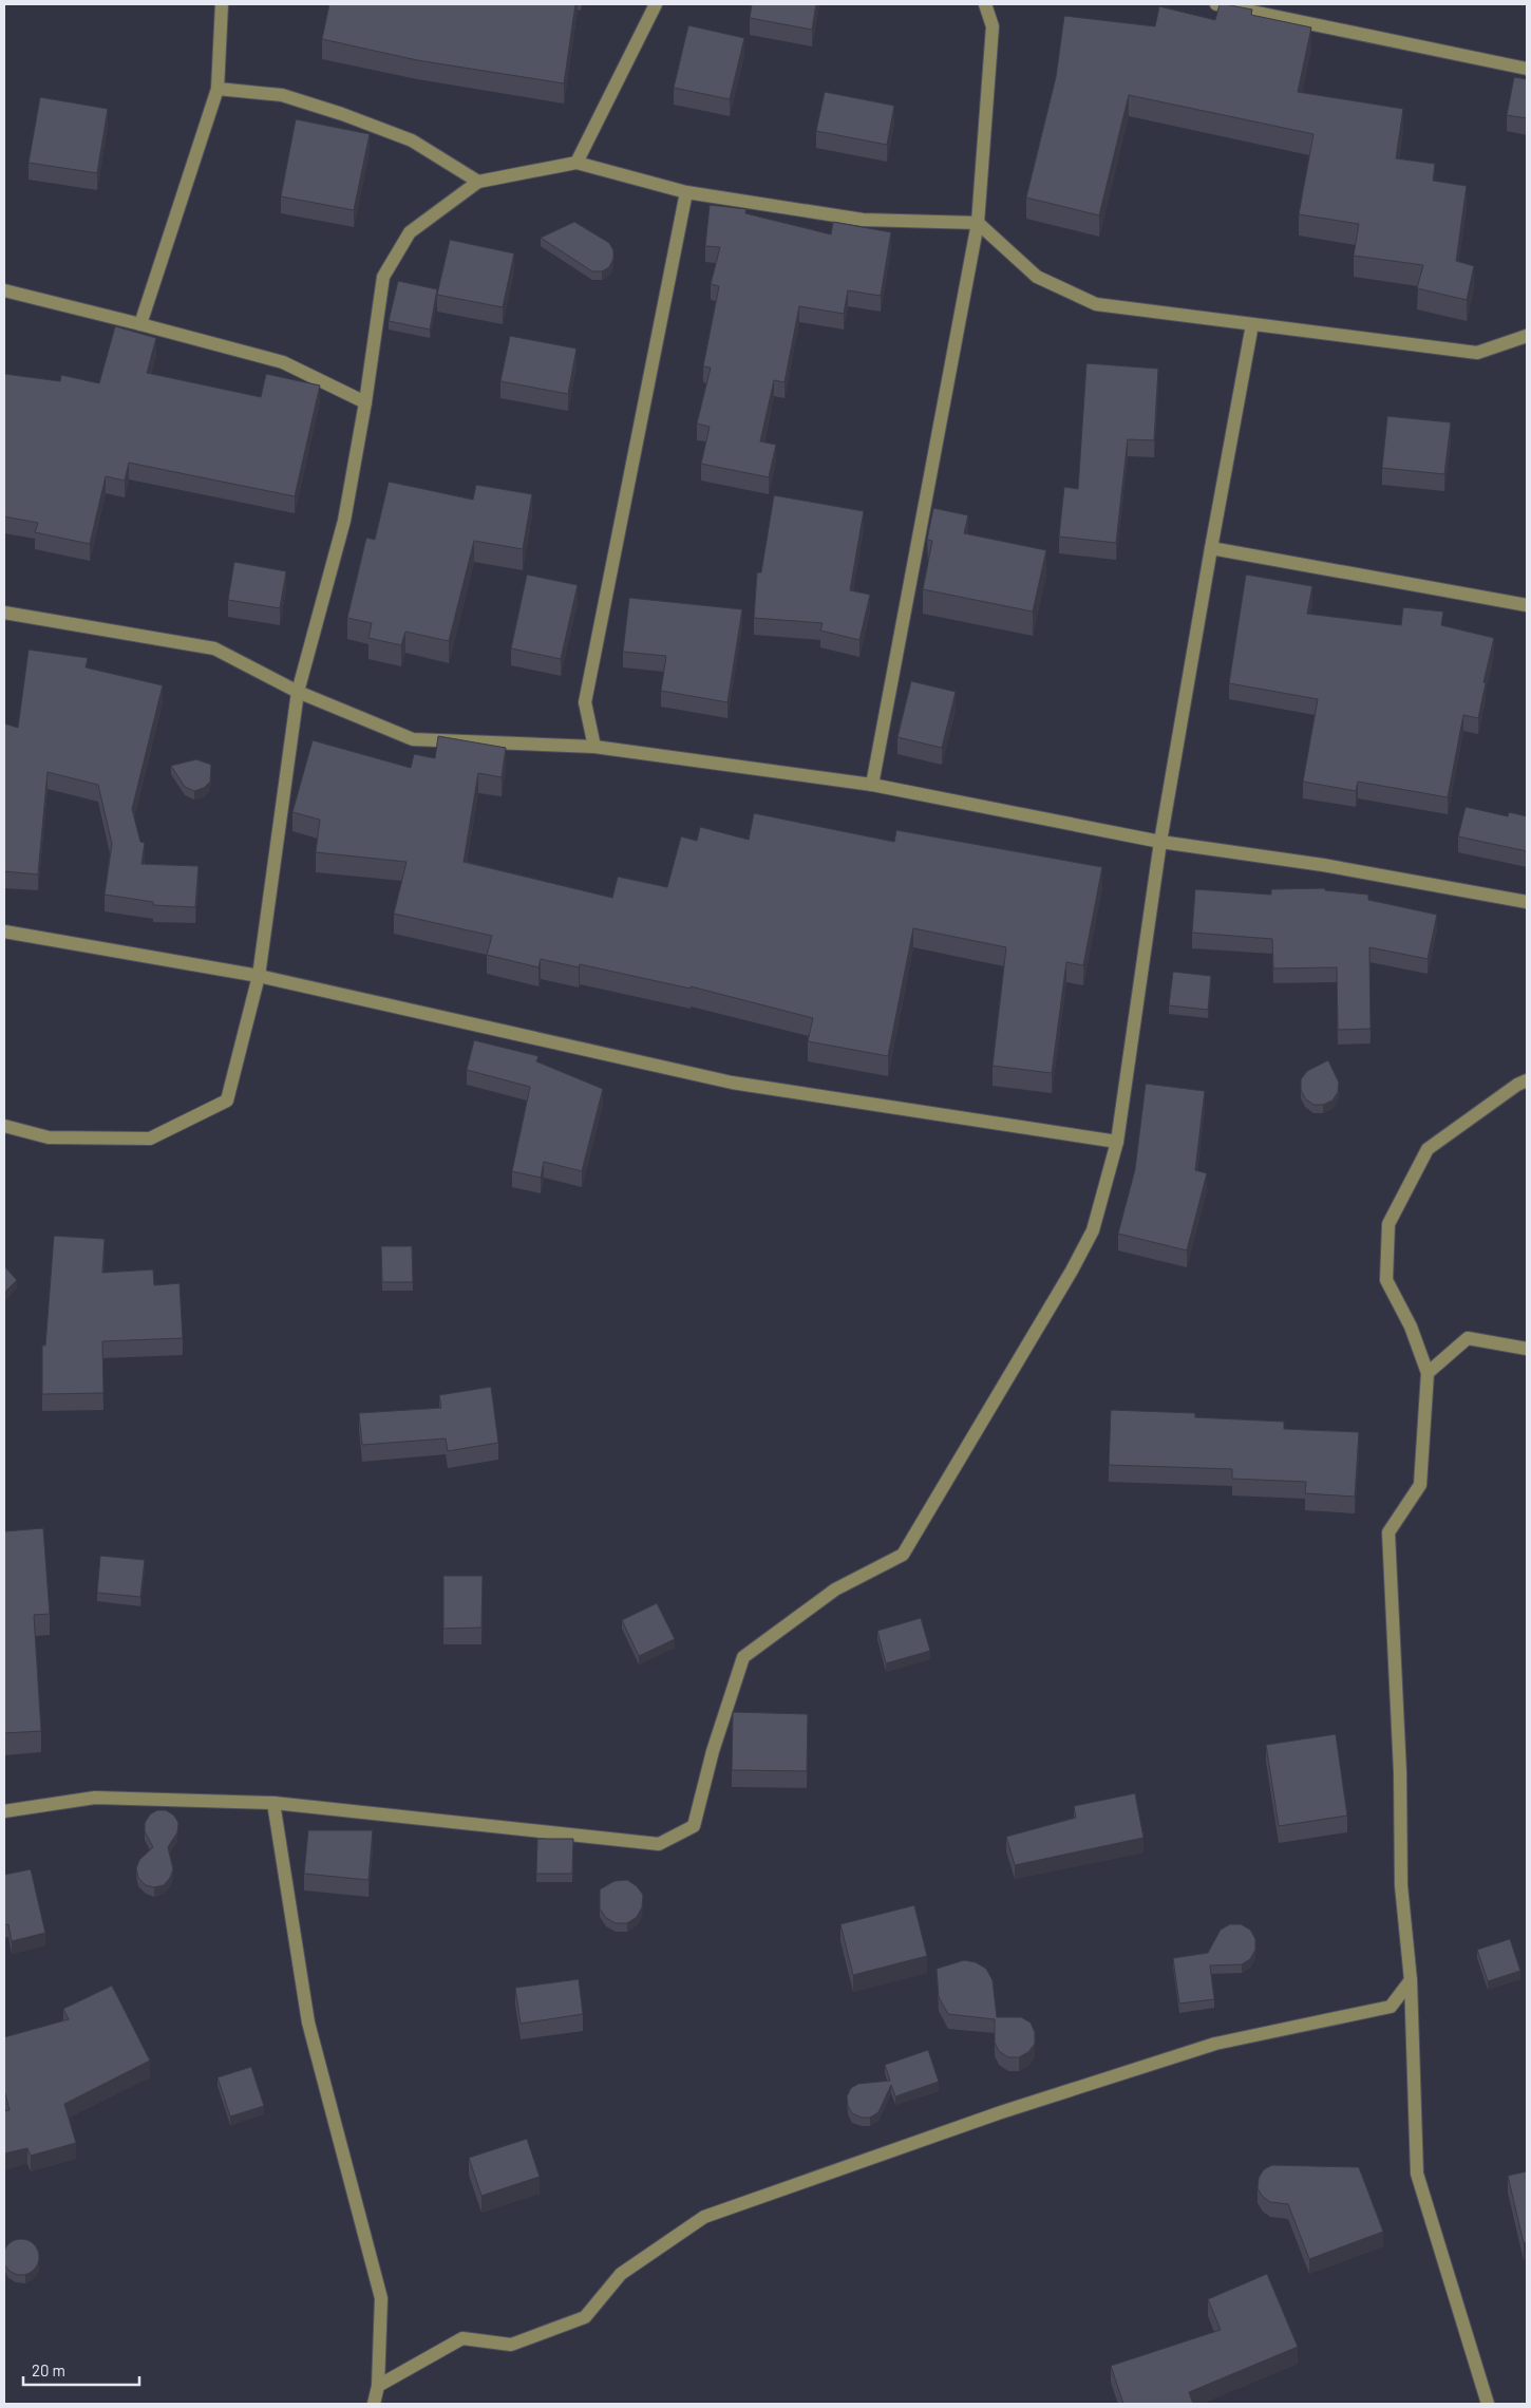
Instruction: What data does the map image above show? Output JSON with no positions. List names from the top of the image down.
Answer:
{
  "scale_bar": "20 m"
}
